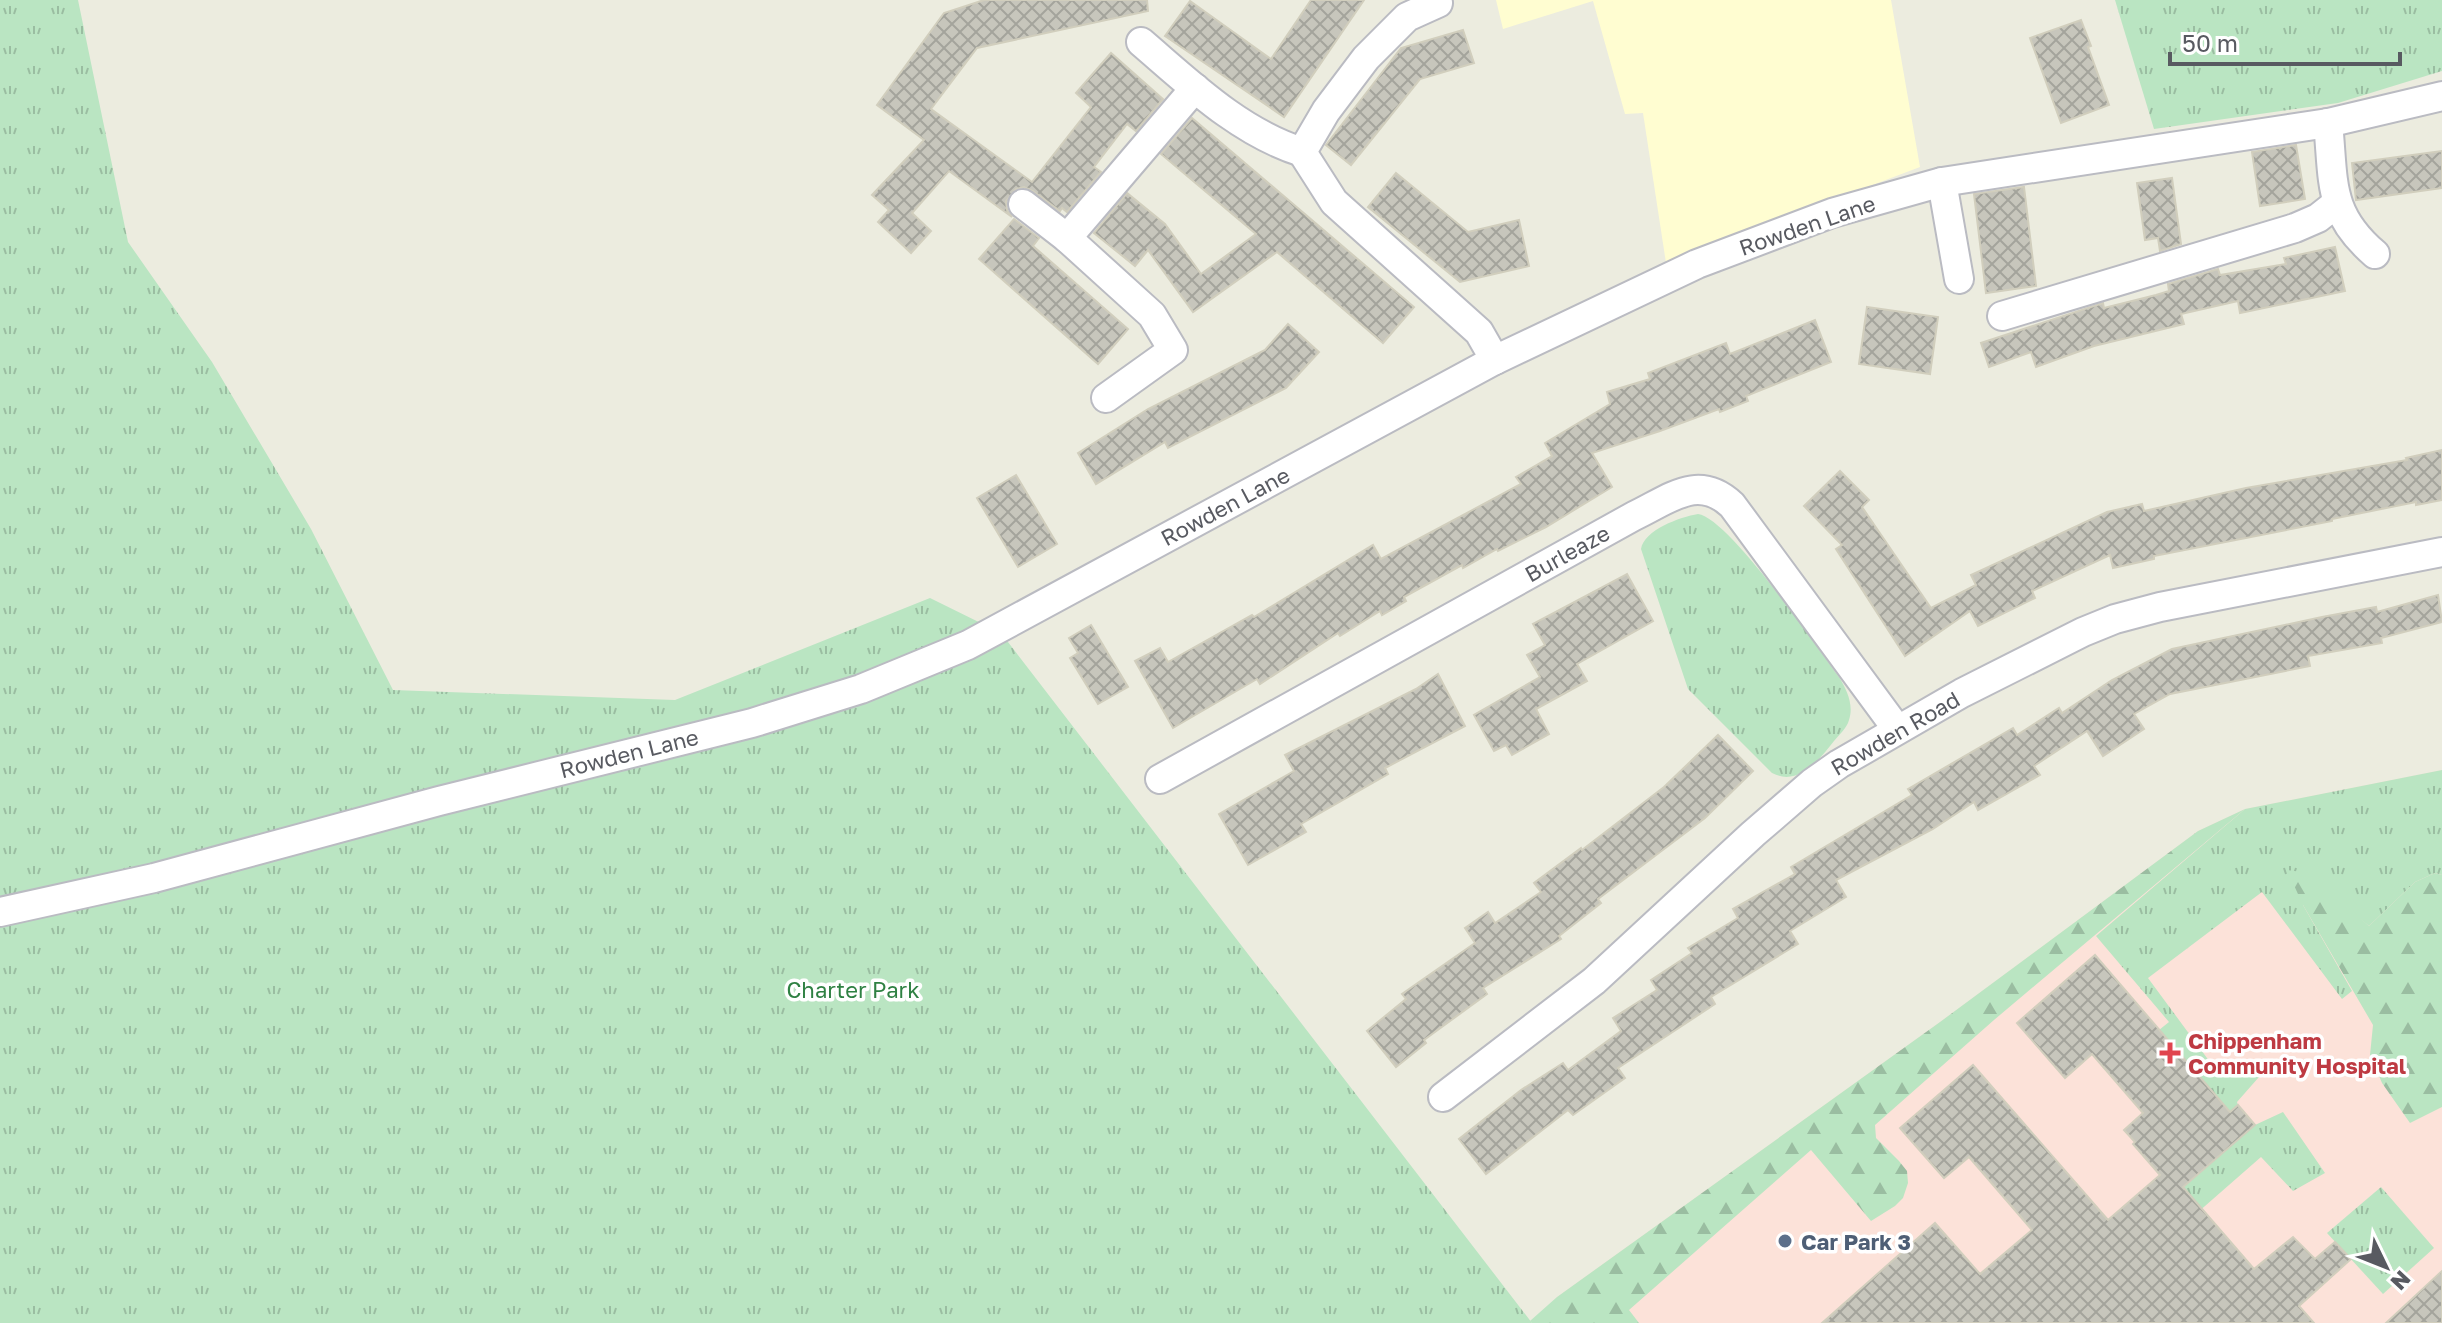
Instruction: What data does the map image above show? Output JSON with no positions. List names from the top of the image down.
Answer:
{
  "streets": {
    "street": ["Rowden Lane", "Burleaze", "Rowden Road"]
  },
  "crossings": [
    ["Burleaze", "Rowden Road"]
  ],
  "parks": ["Charter Park"],
  "places": {
    "health": ["Chippenham Community Hospital"],
    "other": ["Car Park 3"]
  },
  "scale_bar": "50 m",
  "north": "bottom right"
}
